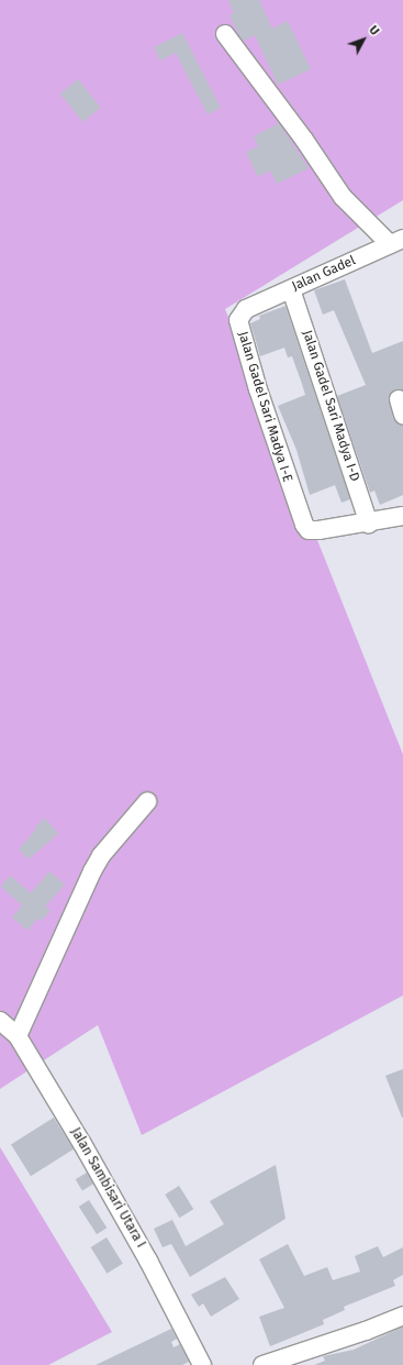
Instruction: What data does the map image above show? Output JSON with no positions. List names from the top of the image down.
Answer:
{
  "streets": {
    "street": [
      "Jalan Gadel",
      "Jalan Gadel Sari Madya I-D",
      "Jalan Gadel Sari Madya I-E",
      "Jalan Sambisari Utara I"
    ]
  },
  "crossings": [
    ["Jalan Gadel", "Jalan Gadel Sari Madya I-D"],
    ["Jalan Gadel", "Jalan Gadel Sari Madya I-E"],
    ["Jalan Gadel Sari Madya I-D", "Jalan Gadel Sari Madya I-E"]
  ],
  "north": "top right"
}
